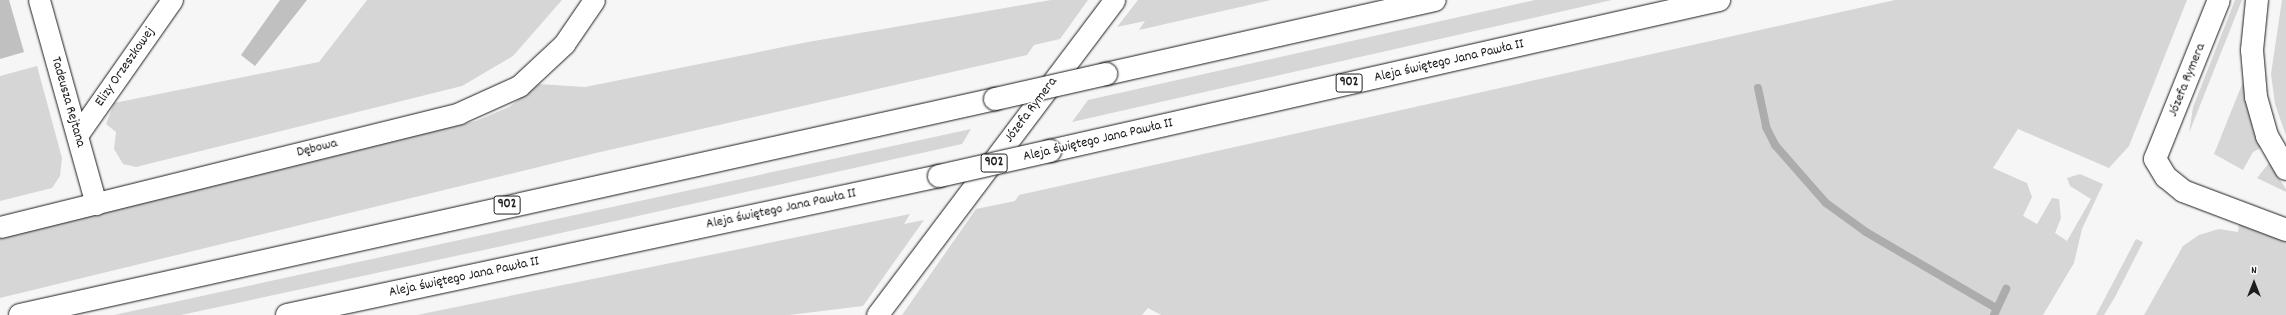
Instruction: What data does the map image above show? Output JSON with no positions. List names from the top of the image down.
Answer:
{
  "streets": {
    "main road": ["Aleja świętego Jana Pawła II", "Józefa Rymera", "902"],
    "street": ["Elizy Orzeszkowej", "Tadeusza Rejtana", "Dębowa"]
  },
  "crossings": [
    ["Elizy Orzeszkowej", "Tadeusza Rejtana"],
    ["Tadeusza Rejtana", "Dębowa"]
  ],
  "north": "top"
}
